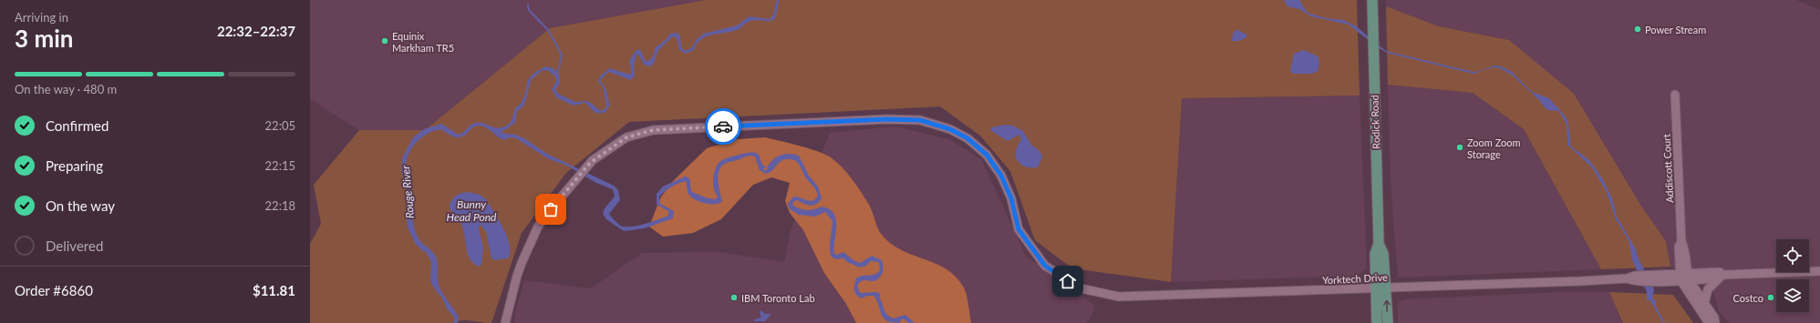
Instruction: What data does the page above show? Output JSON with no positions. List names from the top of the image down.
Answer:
{
  "streets": {
    "main road": ["Rodick Road"],
    "street": ["Addiscott Court", "Yorktech Drive"]
  },
  "crossings": [
    ["Rodick Road", "Yorktech Drive"],
    ["Addiscott Court", "Yorktech Drive"]
  ],
  "water": ["Rouge River", "Bunny Head Pond"],
  "places": [
    "Power Stream",
    "Equinix Markham TR5",
    "Zoom Zoom Storage",
    "IBM Toronto Lab",
    "Costco"
  ],
  "page": {
    "heading": ["3 min", "Arriving in", "22:32–22:37"],
    "panel": ["Order #6860", "$11.81"],
    "bar": "On the way · 480 m",
    "list": [
      ["Confirmed", "22:05"],
      ["Preparing", "22:15"],
      ["On the way", "22:18"],
      "Delivered"
    ]
  }
}
